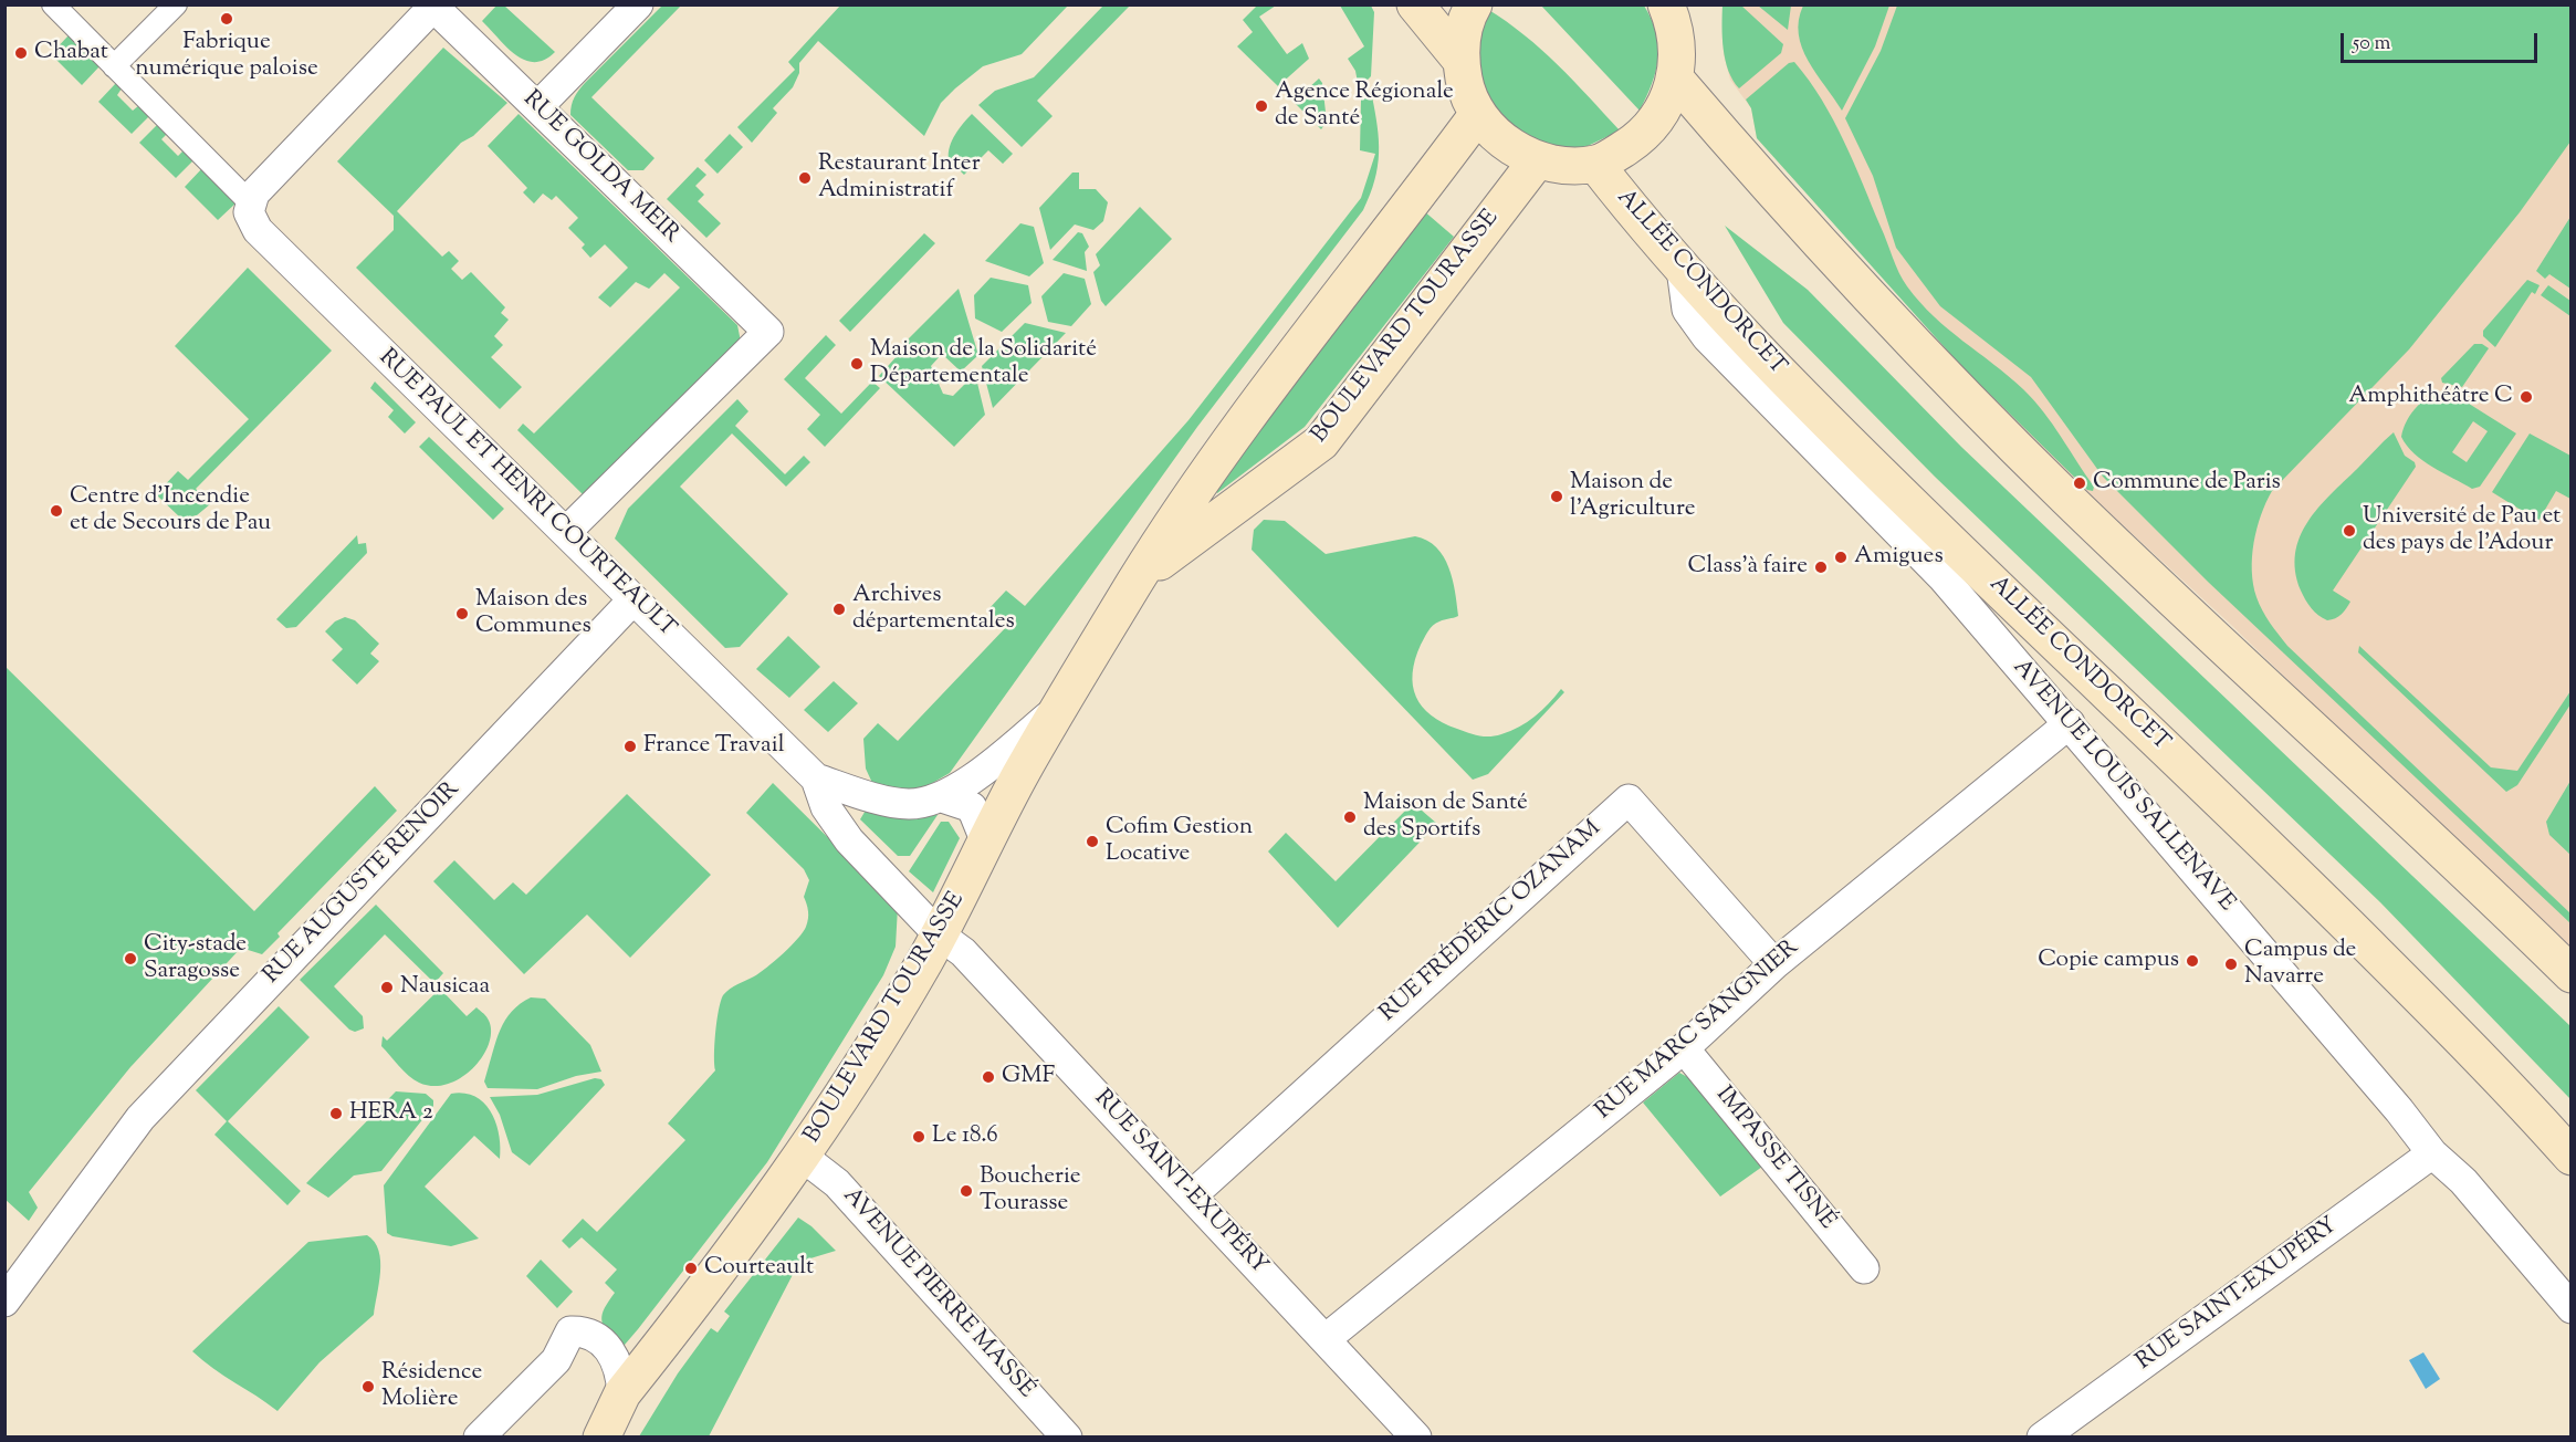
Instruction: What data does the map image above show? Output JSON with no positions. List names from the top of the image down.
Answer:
{
  "streets": {
    "main road": ["ALLÉE CONDORCET", "BOULEVARD TOURASSE"],
    "street": [
      "RUE GOLDA MEIR",
      "RUE PAUL ET HENRI COURTEAULT",
      "AVENUE LOUIS SALLENAVE",
      "RUE AUGUSTE RENOIR",
      "RUE FRÉDÉRIC OZANAM",
      "RUE MARC SANGNIER",
      "IMPASSE TISNÉ",
      "RUE SAINT-EXUPÉRY",
      "AVENUE PIERRE MASSÉ"
    ]
  },
  "crossings": [
    ["RUE GOLDA MEIR", "RUE PAUL ET HENRI COURTEAULT"],
    ["ALLÉE CONDORCET", "AVENUE LOUIS SALLENAVE"],
    ["BOULEVARD TOURASSE", "RUE PAUL ET HENRI COURTEAULT"],
    ["BOULEVARD TOURASSE", "RUE SAINT-EXUPÉRY"],
    ["BOULEVARD TOURASSE", "AVENUE PIERRE MASSÉ"],
    ["RUE PAUL ET HENRI COURTEAULT", "RUE AUGUSTE RENOIR"],
    ["RUE PAUL ET HENRI COURTEAULT", "RUE SAINT-EXUPÉRY"],
    ["AVENUE LOUIS SALLENAVE", "RUE MARC SANGNIER"],
    ["AVENUE LOUIS SALLENAVE", "RUE SAINT-EXUPÉRY"],
    ["RUE FRÉDÉRIC OZANAM", "RUE MARC SANGNIER"],
    ["RUE FRÉDÉRIC OZANAM", "RUE SAINT-EXUPÉRY"],
    ["RUE MARC SANGNIER", "IMPASSE TISNÉ"],
    ["RUE MARC SANGNIER", "RUE SAINT-EXUPÉRY"]
  ],
  "places": [
    "Fabrique numérique paloise",
    "Chabat",
    "Agence Régionale de Santé",
    "Restaurant Inter Administratif",
    "Maison de la Solidarité Départementale",
    "Amphithéâtre C",
    "Commune de Paris",
    "Maison de l'Agriculture",
    "Centre d'Incendie et de Secours de Pau",
    "Université de Pau et des pays de l'Adour",
    "Amigues",
    "Class'à faire",
    "Archives départementales",
    "Maison des Communes",
    "France Travail",
    "Maison de Santé des Sportifs",
    "Cofim Gestion Locative",
    "City-stade Saragosse",
    "Copie campus",
    "Campus de Navarre",
    "Nausicaa",
    "GMF",
    "HERA 2",
    "Le 18.6",
    "Boucherie Tourasse",
    "Courteault",
    "Résidence Molière"
  ],
  "scale_bar": "50 m"
}
